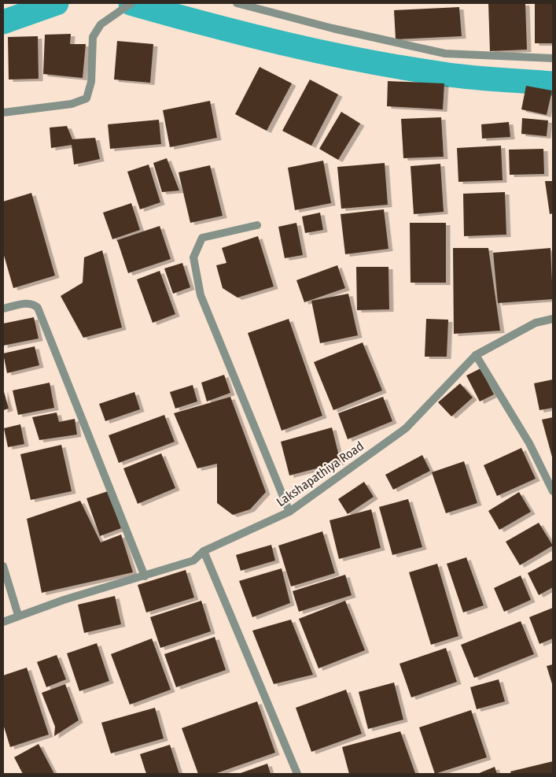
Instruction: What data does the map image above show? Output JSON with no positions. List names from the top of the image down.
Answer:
{
  "streets": {
    "street": ["Lakshapathiya Road"]
  }
}
